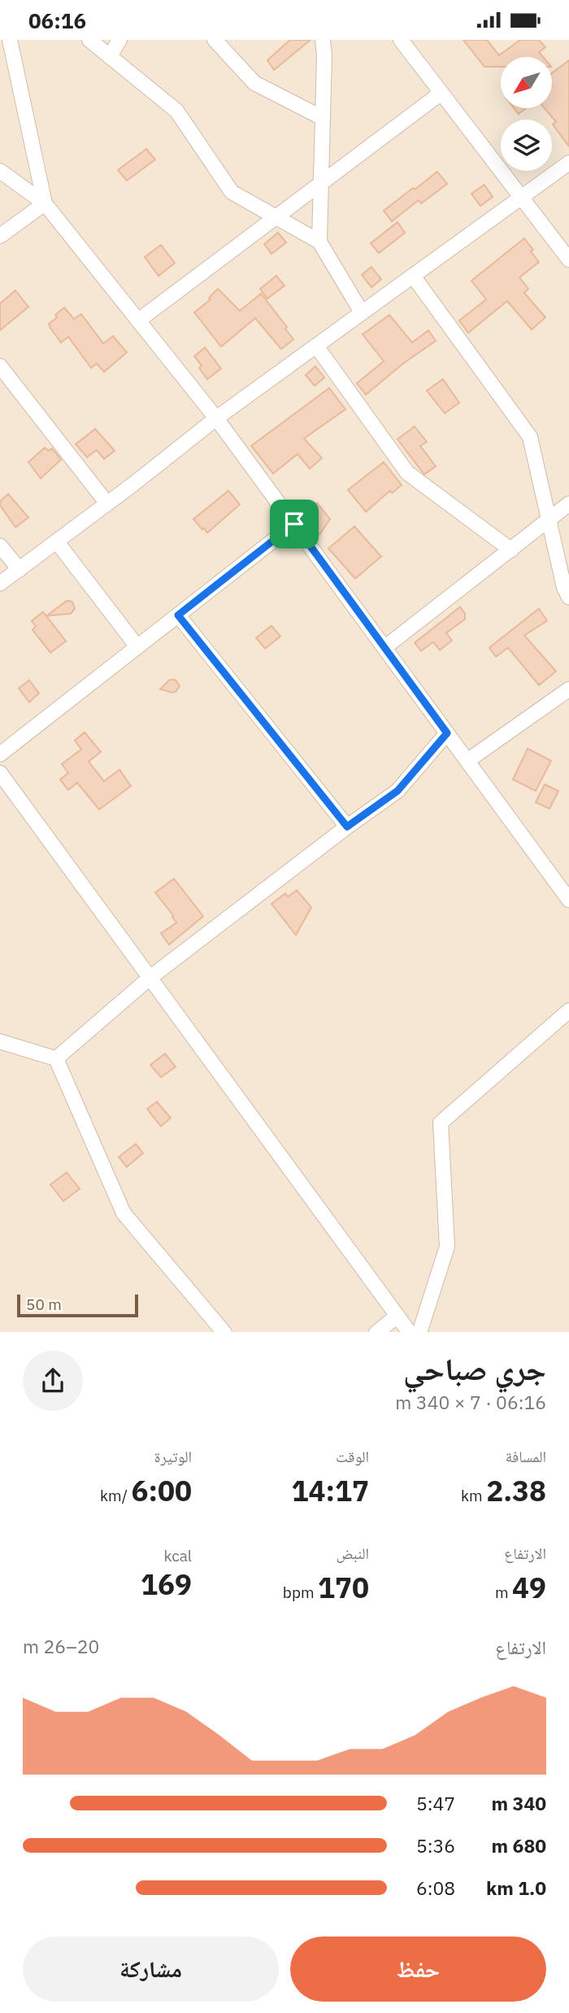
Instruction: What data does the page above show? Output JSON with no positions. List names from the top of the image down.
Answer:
{
  "scale_bar": "50 m",
  "north": "bottom left",
  "page": {
    "status": "06:16",
    "scale": "50 m",
    "heading": ["جري صباحي", "06:16 · 7 × 340 m"],
    "stats": [
      ["المسافة", "2.38 km"],
      ["الوقت", "14:17"],
      ["الوتيرة", "6:00 /km"],
      ["الارتفاع", "49 m"],
      ["النبض", "170 bpm"],
      ["kcal", "169"]
    ],
    "chart": ["الارتفاع", "20–26 m"],
    "list": [
      {
        "name": "340 m",
        "note": "5:47"
      },
      {
        "name": "680 m",
        "note": "5:36"
      },
      {
        "name": "1.0 km",
        "note": "6:08"
      }
    ],
    "buttons": ["حفظ", "مشاركة"]
  }
}
